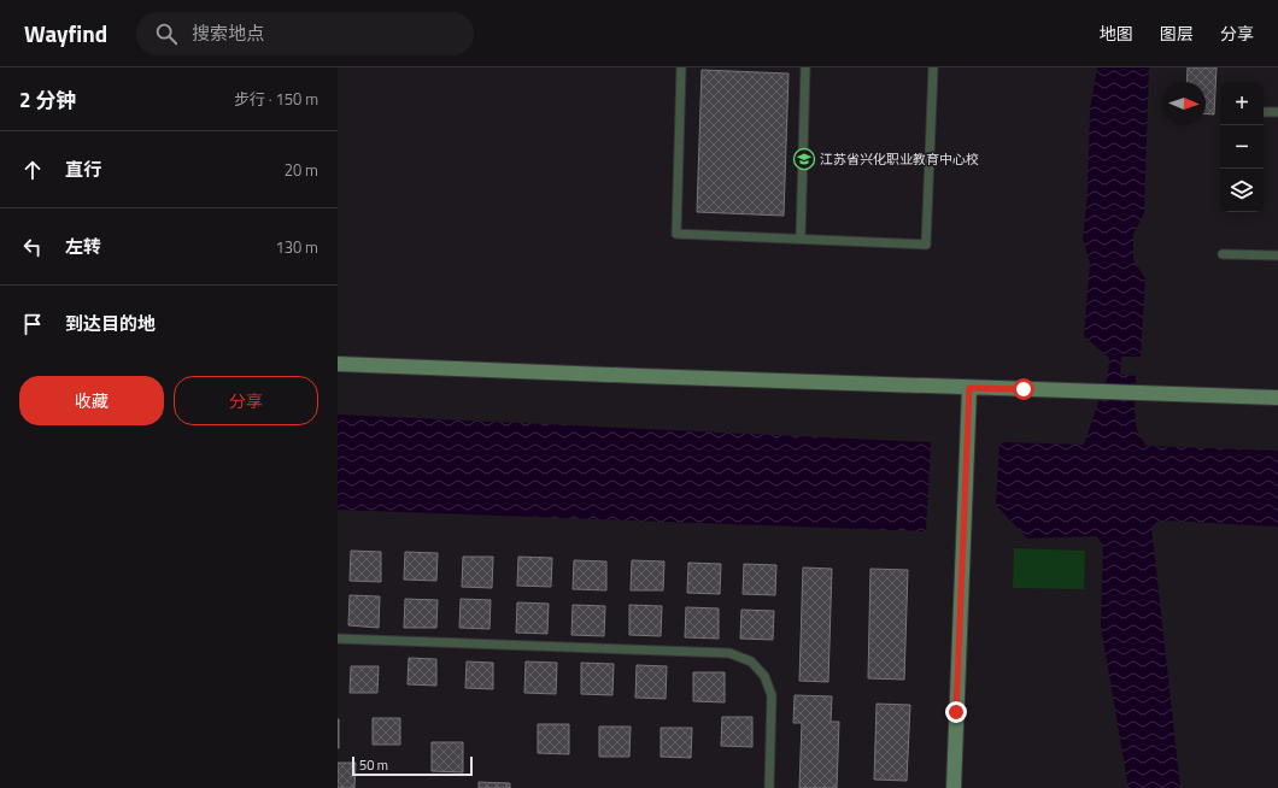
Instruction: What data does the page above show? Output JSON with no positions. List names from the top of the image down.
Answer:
{
  "places": {
    "school or university": ["江苏省兴化职业教育中心校"]
  },
  "scale_bar": "50 m",
  "north": "right",
  "page": {
    "header": "Wayfind",
    "search": "搜索地点",
    "nav": ["地图", "图层", "分享"],
    "heading": ["2 分钟", "步行 · 150 m"],
    "map_buttons": ["+", "−"],
    "list": [
      ["直行", "20 m"],
      ["左转", "130 m"],
      "到达目的地"
    ],
    "buttons": ["收藏", "分享"],
    "scale": "50 m"
  }
}
